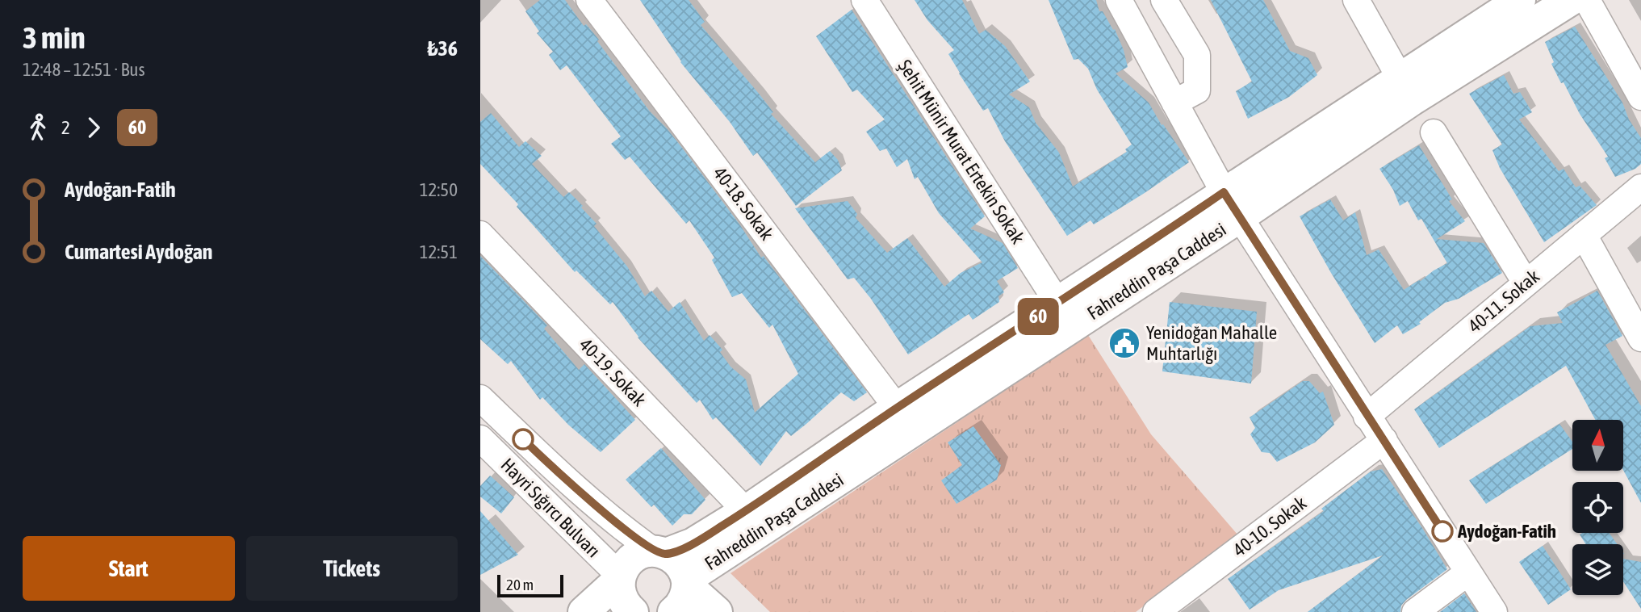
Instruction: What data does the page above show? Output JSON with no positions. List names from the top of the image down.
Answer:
{
  "streets": {
    "main road": ["Fahreddin Paşa Caddesi"],
    "street": [
      "Şehit Münir Murat Ertekin Sokak",
      "40-18. Sokak",
      "40-11. Sokak",
      "40-19. Sokak",
      "Hayri Sığırcı Bulvarı",
      "40-10. Sokak"
    ]
  },
  "crossings": [
    ["Şehit Münir Murat Ertekin Sokak", "Fahreddin Paşa Caddesi"],
    ["40-18. Sokak", "Fahreddin Paşa Caddesi"],
    ["Fahreddin Paşa Caddesi", "40-19. Sokak"],
    ["Fahreddin Paşa Caddesi", "Hayri Sığırcı Bulvarı"]
  ],
  "places": {
    "public building": ["Yenidoğan Mahalle Muhtarlığı"],
    "other": ["Aydoğan-Fatih"]
  },
  "lines": ["bus line 60"],
  "scale_bar": "20 m",
  "north": "top",
  "page": {
    "heading": ["3 min", "12:48 – 12:51 · Bus", "₺36"],
    "on_map": "60",
    "legs": ["2", "60"],
    "list": [
      {
        "name": "Aydoğan-Fatih",
        "value": "12:50"
      },
      {
        "name": "Cumartesi Aydoğan",
        "value": "12:51"
      }
    ],
    "buttons": ["Start", "Tickets"],
    "scale": "20 m"
  }
}
